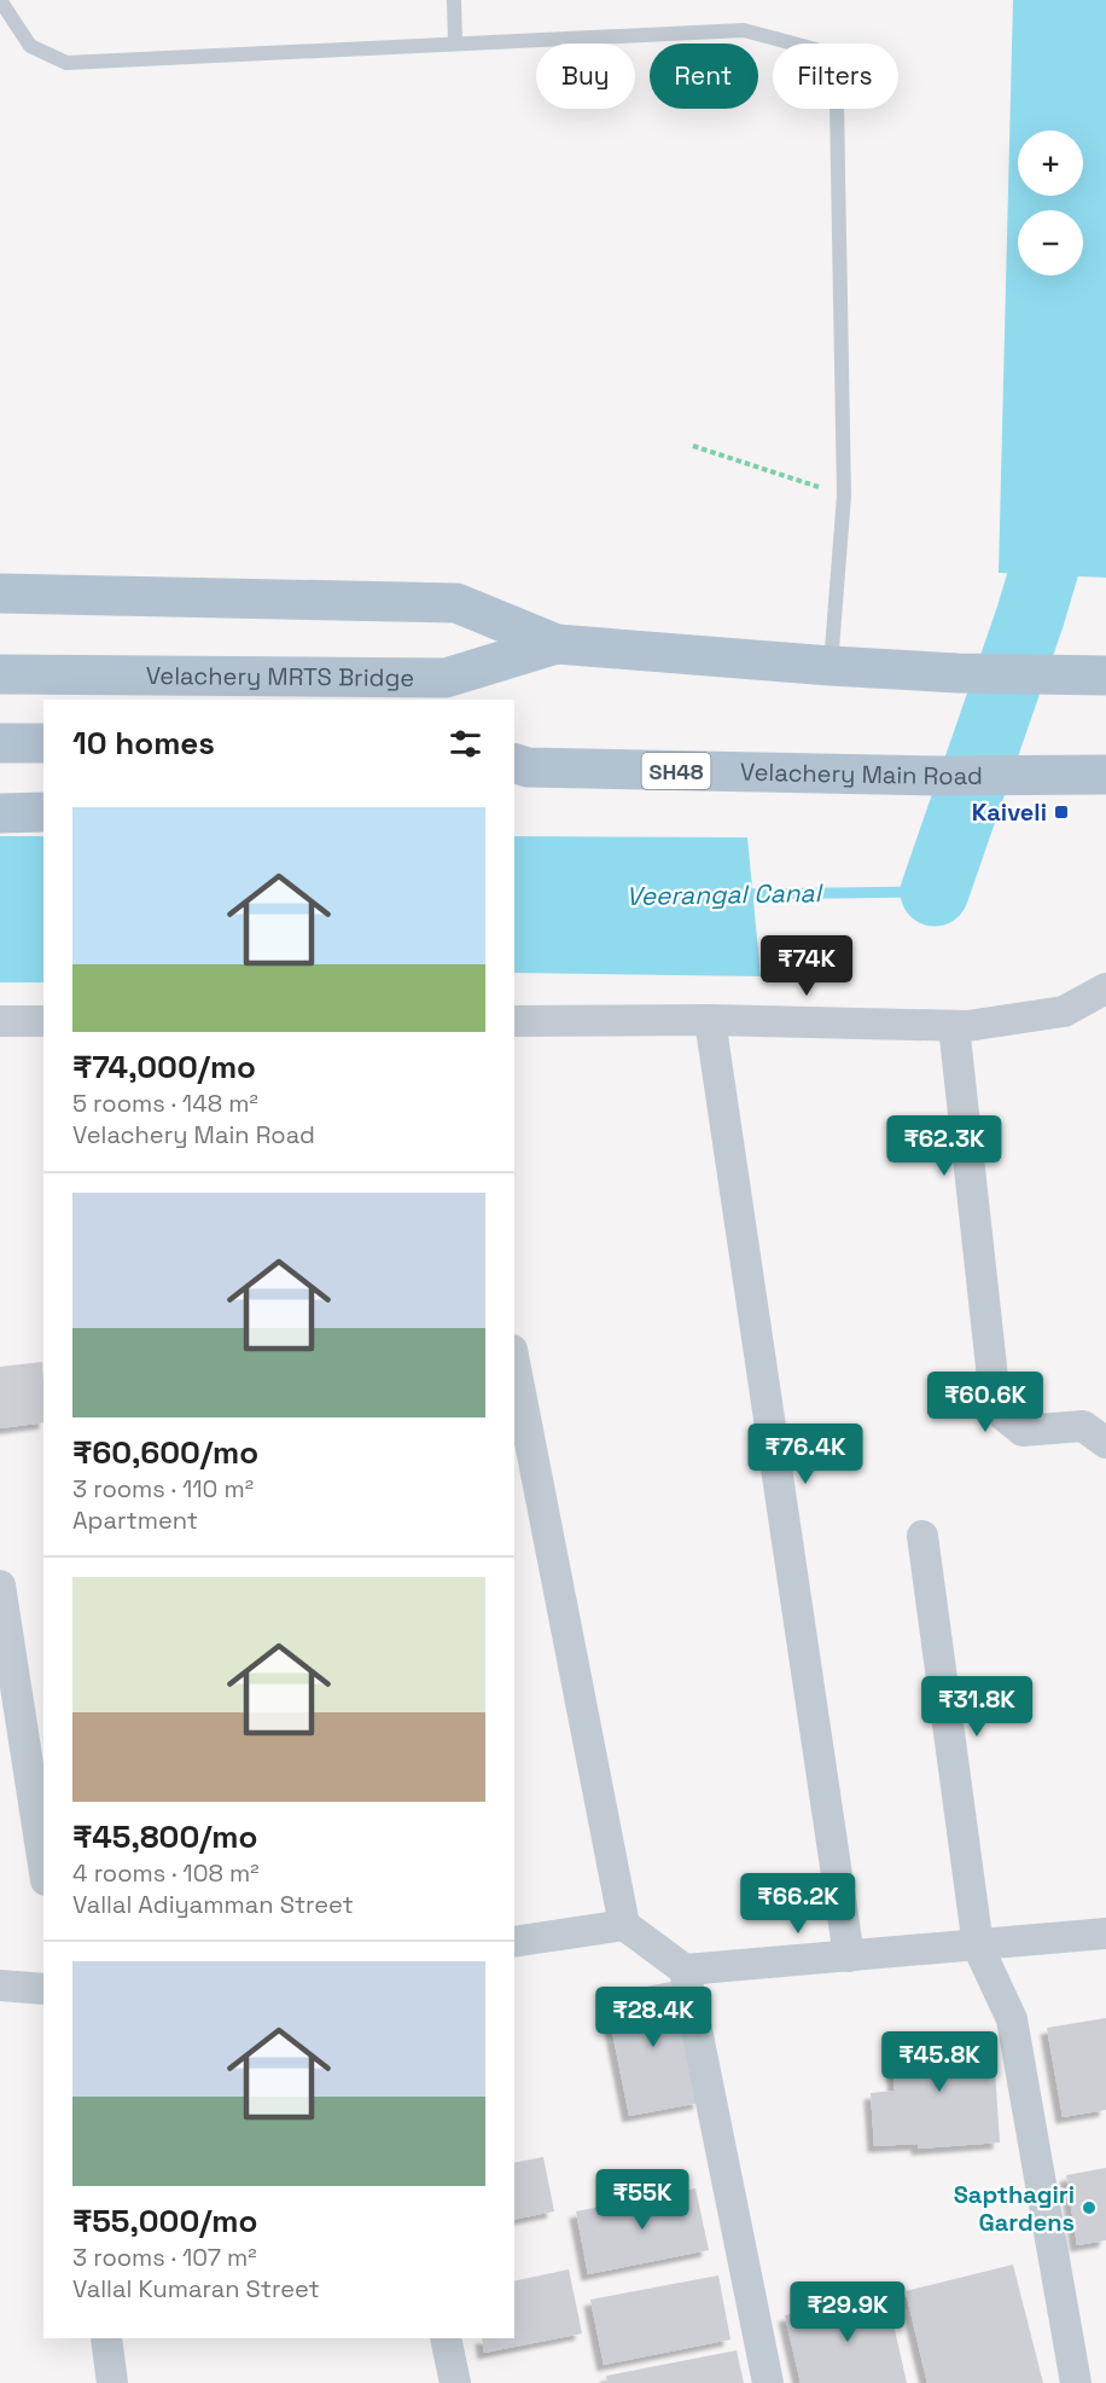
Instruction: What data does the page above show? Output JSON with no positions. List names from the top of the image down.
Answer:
{
  "streets": {
    "main road": ["Velachery MRTS Bridge", "SH48", "Velachery Main Road"]
  },
  "water": ["Veerangal Canal"],
  "places": {
    "transit": ["Kaiveli"],
    "other": ["Sapthagiri Gardens"]
  },
  "page": {
    "chip": ["Buy", "Rent", "Filters"],
    "map_buttons": ["+", "−"],
    "heading": "10 homes",
    "list": [
      {
        "name": "₹74,000/mo",
        "note": "5 rooms · 148 m² · Velachery Main Road"
      },
      {
        "name": "₹60,600/mo",
        "note": "3 rooms · 110 m² · Apartment"
      },
      {
        "name": "₹45,800/mo",
        "note": "4 rooms · 108 m² · Vallal Adiyamman Street"
      },
      {
        "name": "₹55,000/mo",
        "note": "3 rooms · 107 m² · Vallal Kumaran Street"
      }
    ],
    "price": [
      "₹74K",
      "₹62.3K",
      "₹60.6K",
      "₹76.4K",
      "₹31.8K",
      "₹66.2K",
      "₹28.4K",
      "₹45.8K",
      "₹55K",
      "₹29.9K"
    ]
  }
}
